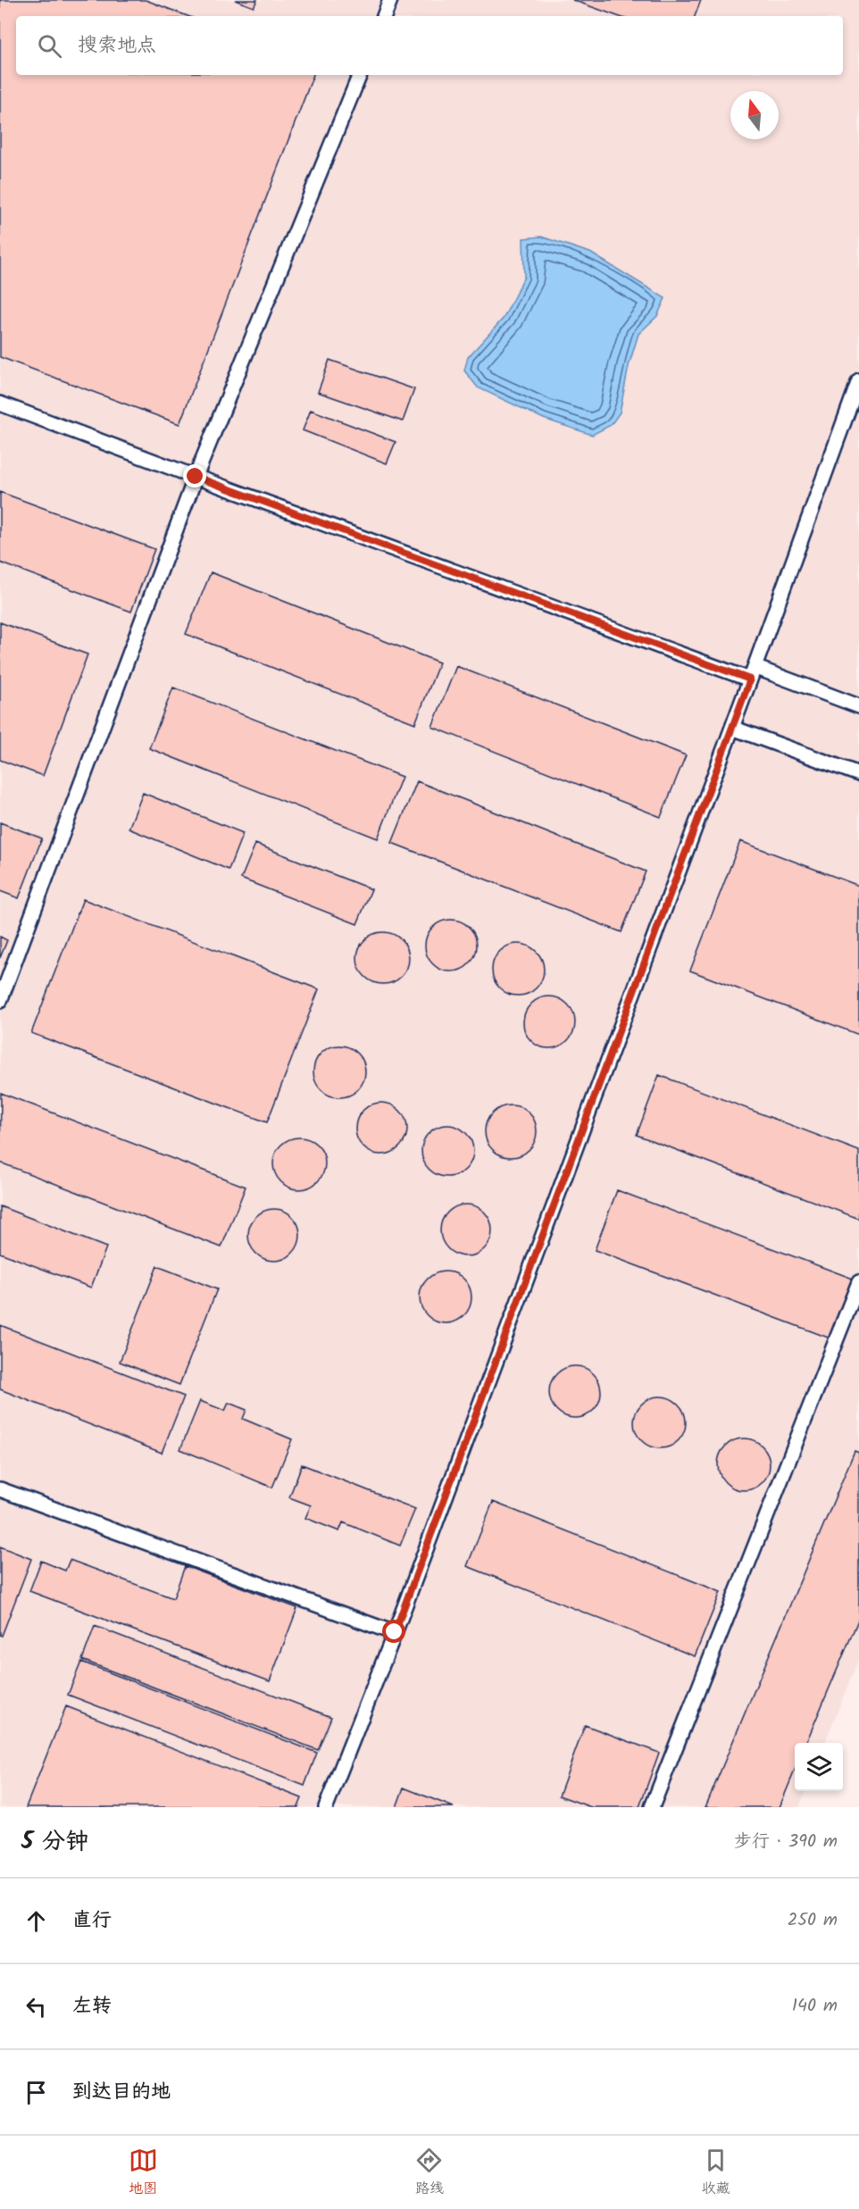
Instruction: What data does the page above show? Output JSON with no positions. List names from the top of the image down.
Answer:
{
  "north": "top",
  "page": {
    "search": "搜索地点",
    "heading": ["5 分钟", "步行 · 390 m"],
    "list": [
      ["直行", "250 m"],
      ["左转", "140 m"],
      "到达目的地"
    ],
    "nav": ["地图", "路线", "收藏"]
  }
}
